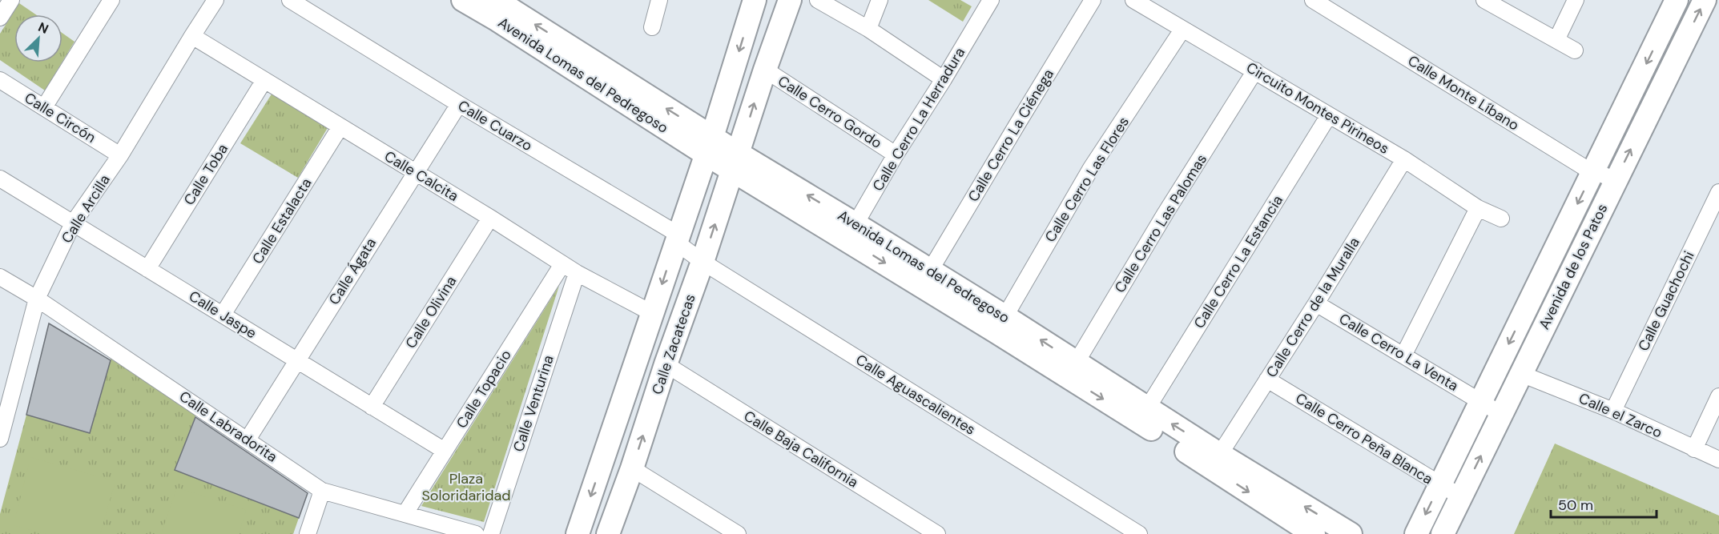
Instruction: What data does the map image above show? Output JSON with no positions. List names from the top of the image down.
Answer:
{
  "streets": {
    "street": [
      "Avenida Lomas del Pedregoso",
      "Calle Monte Líbano",
      "Circuito Montes Pirineos",
      "Calle Cerro Gordo",
      "Calle Circón",
      "Calle Cerro La Herradura",
      "Calle Cuarzo",
      "Calle Cerro La Ciénega",
      "Calle Toba",
      "Calle Calcita",
      "Calle Cerro Las Flores",
      "Calle Arcilla",
      "Calle Estalacta",
      "Calle Cerro Las Palomas",
      "Calle Cerro La Estancia",
      "Avenida de los Patos",
      "Calle Ágata",
      "Calle Guachochi",
      "Calle Cerro de la Muralla",
      "Calle Olivina",
      "Calle Jaspe",
      "Calle Zacatecas",
      "Calle Cerro La Venta",
      "Calle Topacio",
      "Calle Aguascalientes",
      "Calle Venturina",
      "Calle el Zarco",
      "Calle Labradorita",
      "Calle Cerro Peña Blanca",
      "Calle Baja California"
    ]
  },
  "crossings": [
    ["Avenida Lomas del Pedregoso", "Calle Cerro La Herradura"],
    ["Avenida Lomas del Pedregoso", "Calle Cerro La Ciénega"],
    ["Avenida Lomas del Pedregoso", "Calle Cerro Las Flores"],
    ["Avenida Lomas del Pedregoso", "Calle Cerro Las Palomas"],
    ["Avenida Lomas del Pedregoso", "Calle Cerro La Estancia"],
    ["Avenida Lomas del Pedregoso", "Calle Cerro de la Muralla"],
    ["Avenida Lomas del Pedregoso", "Calle Zacatecas"],
    ["Calle Monte Líbano", "Avenida de los Patos"],
    ["Circuito Montes Pirineos", "Calle Cerro Las Flores"],
    ["Circuito Montes Pirineos", "Calle Cerro Las Palomas"],
    ["Circuito Montes Pirineos", "Calle Cerro La Estancia"],
    ["Circuito Montes Pirineos", "Calle Cerro de la Muralla"],
    ["Calle Cerro Gordo", "Calle Cerro La Herradura"],
    ["Calle Circón", "Calle Arcilla"],
    ["Calle Cuarzo", "Calle Ágata"],
    ["Calle Cuarzo", "Calle Zacatecas"],
    ["Calle Cuarzo", "Calle Aguascalientes"],
    ["Calle Toba", "Calle Calcita"],
    ["Calle Toba", "Calle Jaspe"],
    ["Calle Calcita", "Calle Arcilla"],
    ["Calle Calcita", "Calle Estalacta"],
    ["Calle Calcita", "Calle Ágata"],
    ["Calle Calcita", "Calle Olivina"],
    ["Calle Calcita", "Calle Zacatecas"],
    ["Calle Calcita", "Calle Topacio"],
    ["Calle Calcita", "Calle Venturina"],
    ["Calle Arcilla", "Calle Jaspe"],
    ["Calle Arcilla", "Calle Labradorita"],
    ["Calle Estalacta", "Calle Jaspe"],
    ["Avenida de los Patos", "Calle Cerro La Venta"],
    ["Avenida de los Patos", "Calle el Zarco"],
    ["Avenida de los Patos", "Calle Cerro Peña Blanca"],
    ["Calle Ágata", "Calle Jaspe"],
    ["Calle Ágata", "Calle Labradorita"],
    ["Calle Guachochi", "Calle el Zarco"],
    ["Calle Cerro de la Muralla", "Calle Cerro La Venta"],
    ["Calle Cerro de la Muralla", "Calle Cerro Peña Blanca"],
    ["Calle Olivina", "Calle Jaspe"],
    ["Calle Jaspe", "Calle Topacio"],
    ["Calle Zacatecas", "Calle Aguascalientes"],
    ["Calle Zacatecas", "Calle Baja California"],
    ["Calle Topacio", "Calle Labradorita"]
  ],
  "parks": ["Plaza Soloridaridad"],
  "scale_bar": "50 m",
  "north": "top right"
}
